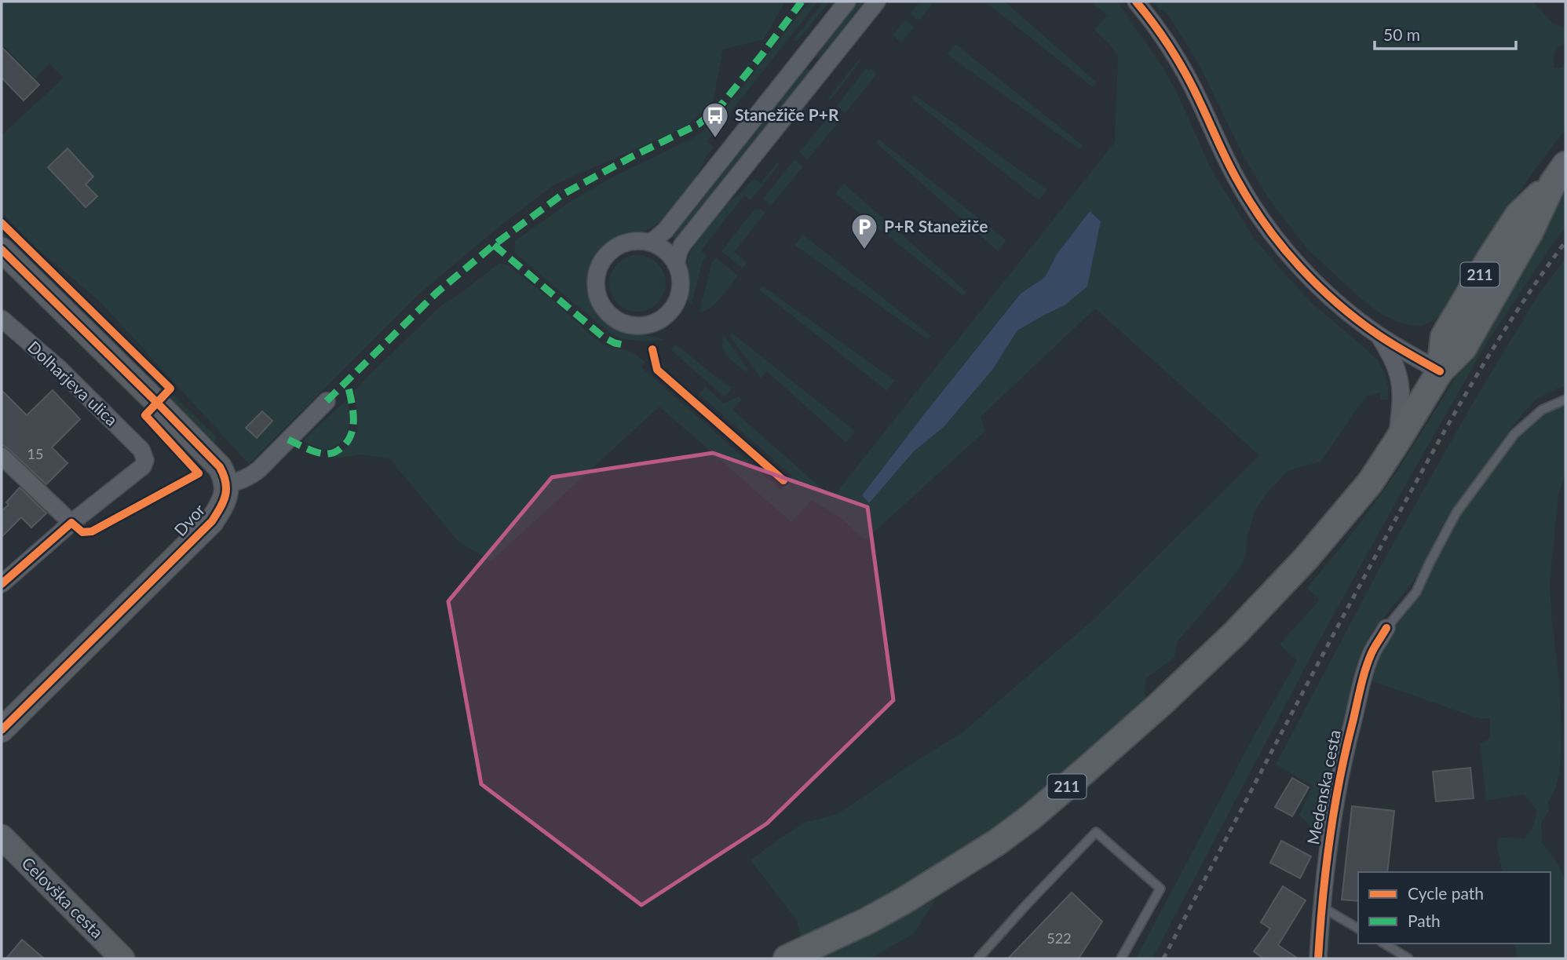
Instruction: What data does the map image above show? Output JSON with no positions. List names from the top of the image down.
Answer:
{
  "streets": {
    "main road": ["211"],
    "street": [
      "Dolharjeva ulica",
      "Dvor",
      "Medenska cesta",
      "Celovška cesta"
    ]
  },
  "places": {
    "bus stop": ["Stanežiče P+R"],
    "parking": ["P+R Stanežiče"]
  },
  "house_numbers": ["15", "522"],
  "legend": ["Cycle path", "Path"],
  "scale_bar": "50 m"
}
